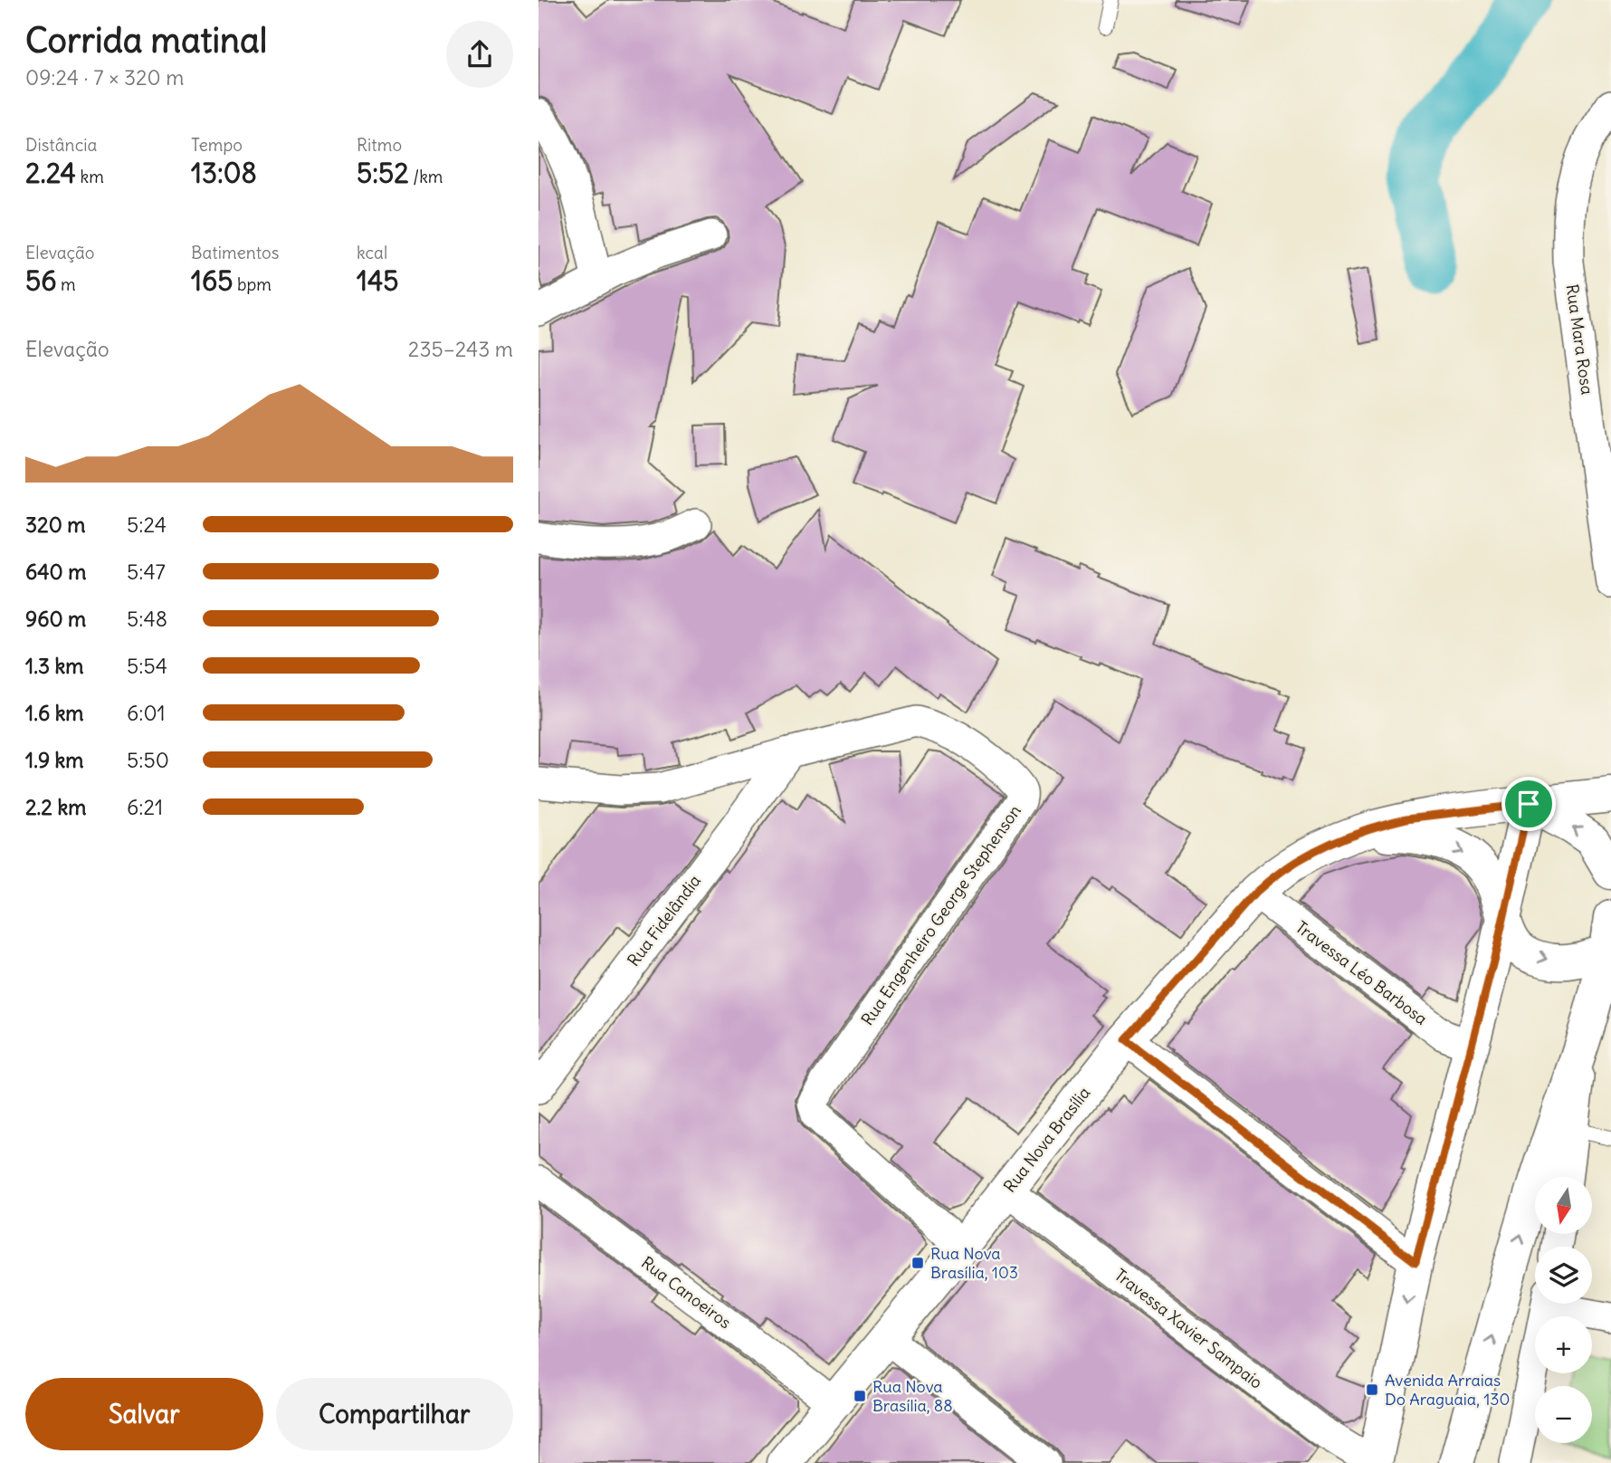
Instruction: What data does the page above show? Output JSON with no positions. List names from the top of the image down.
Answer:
{
  "streets": {
    "main road": ["Rua Nova Brasília"],
    "street": [
      "Rua Mara Rosa",
      "Rua Engenheiro George Stephenson",
      "Rua Fidelândia",
      "Travessa Léo Barbosa",
      "Rua Canoeiros",
      "Travessa Xavier Sampaio"
    ]
  },
  "crossings": [
    ["Rua Engenheiro George Stephenson", "Rua Fidelândia"],
    ["Rua Engenheiro George Stephenson", "Rua Nova Brasília"],
    ["Travessa Léo Barbosa", "Rua Nova Brasília"],
    ["Rua Nova Brasília", "Rua Canoeiros"],
    ["Rua Nova Brasília", "Travessa Xavier Sampaio"]
  ],
  "places": {
    "transit": ["Rua Nova Brasília, 103", "Avenida Arraias Do Araguaia, 130", "Rua Nova Brasília, 88"]
  },
  "north": "bottom",
  "page": {
    "heading": ["Corrida matinal", "09:24 · 7 × 320 m"],
    "stats": [
      ["Distância", "2.24 km"],
      ["Tempo", "13:08"],
      ["Ritmo", "5:52 /km"],
      ["Elevação", "56 m"],
      ["Batimentos", "165 bpm"],
      ["kcal", "145"]
    ],
    "chart": ["Elevação", "235–243 m"],
    "list": [
      {
        "name": "320 m",
        "note": "5:24"
      },
      {
        "name": "640 m",
        "note": "5:47"
      },
      {
        "name": "960 m",
        "note": "5:48"
      },
      {
        "name": "1.3 km",
        "note": "5:54"
      },
      {
        "name": "1.6 km",
        "note": "6:01"
      },
      {
        "name": "1.9 km",
        "note": "5:50"
      },
      {
        "name": "2.2 km",
        "note": "6:21"
      }
    ],
    "map_buttons": ["+", "−"],
    "buttons": ["Salvar", "Compartilhar"]
  }
}
